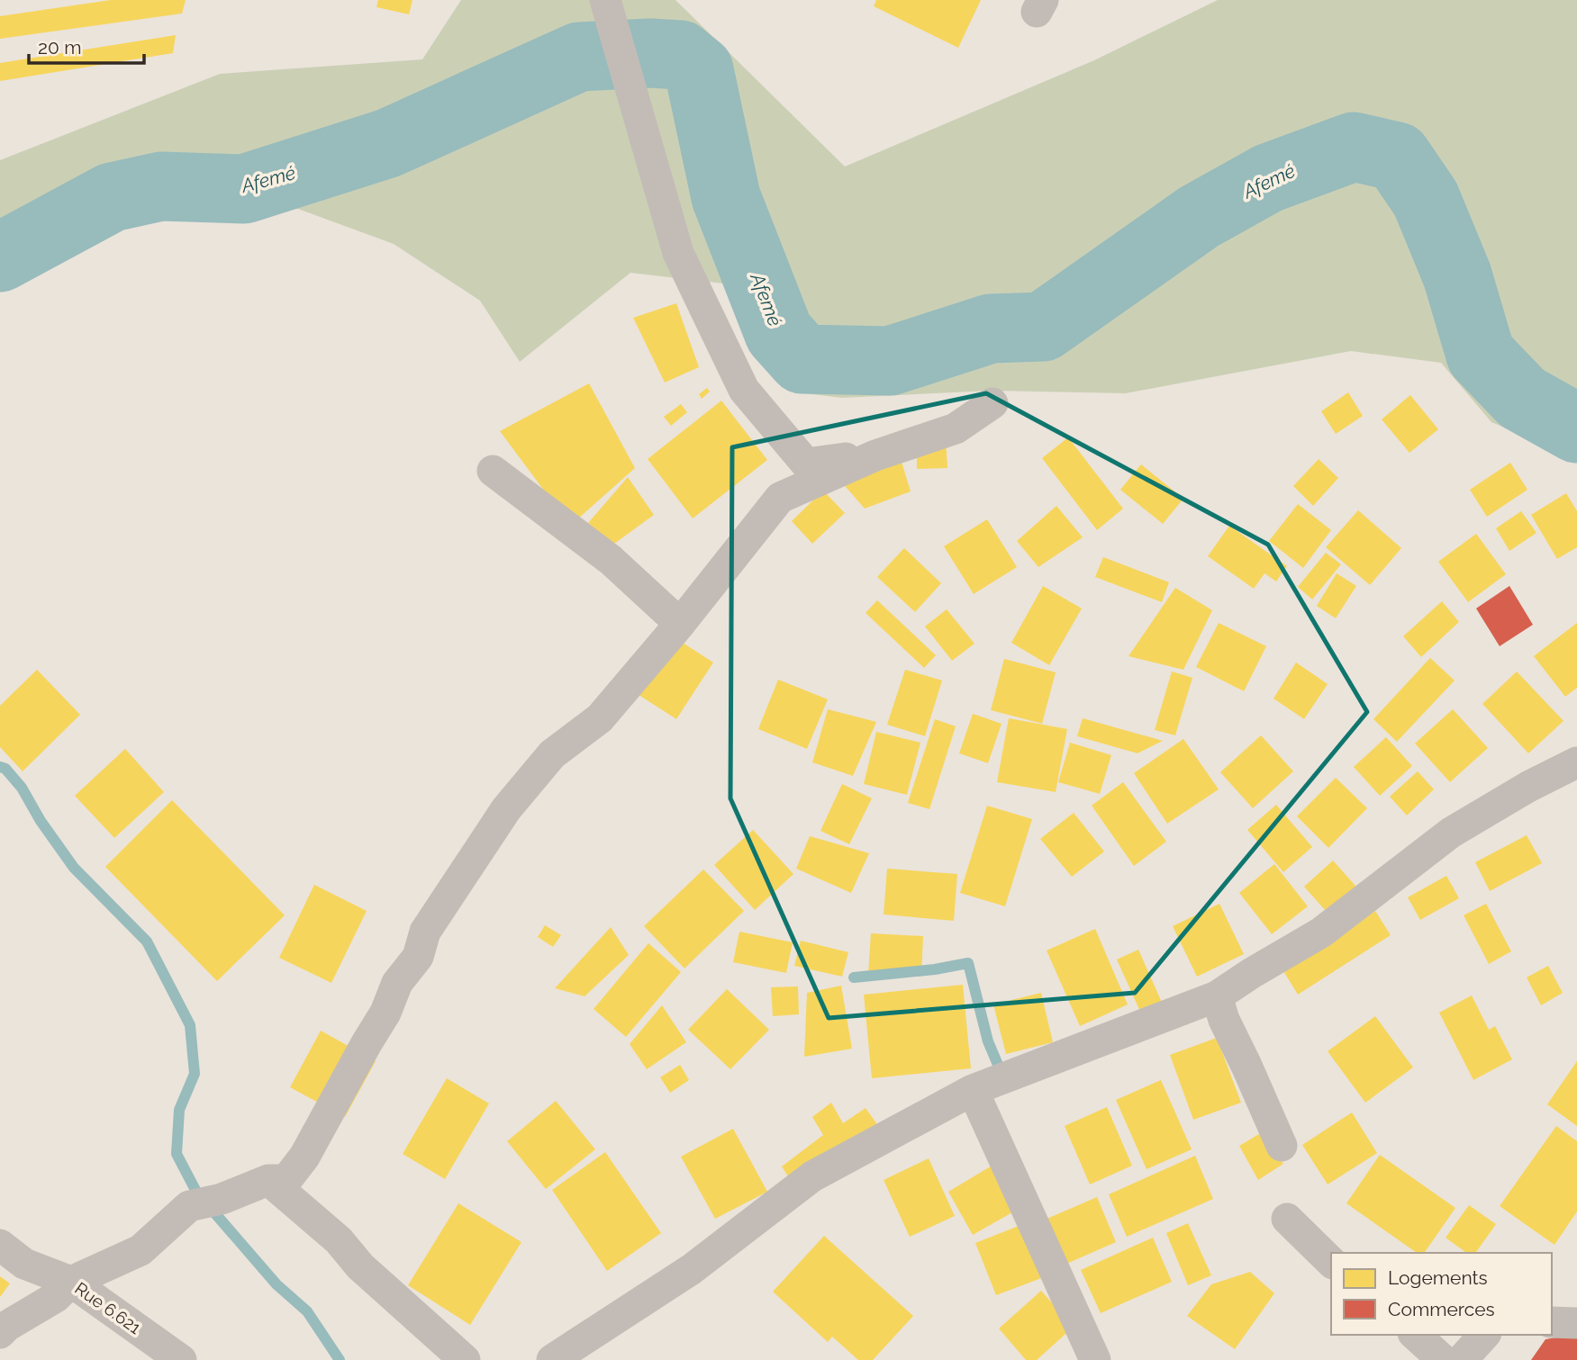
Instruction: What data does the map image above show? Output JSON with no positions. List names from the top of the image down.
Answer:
{
  "streets": {
    "street": ["Rue 6.621"]
  },
  "water": ["Afemé"],
  "legend": ["Logements", "Commerces"],
  "scale_bar": "20 m"
}
